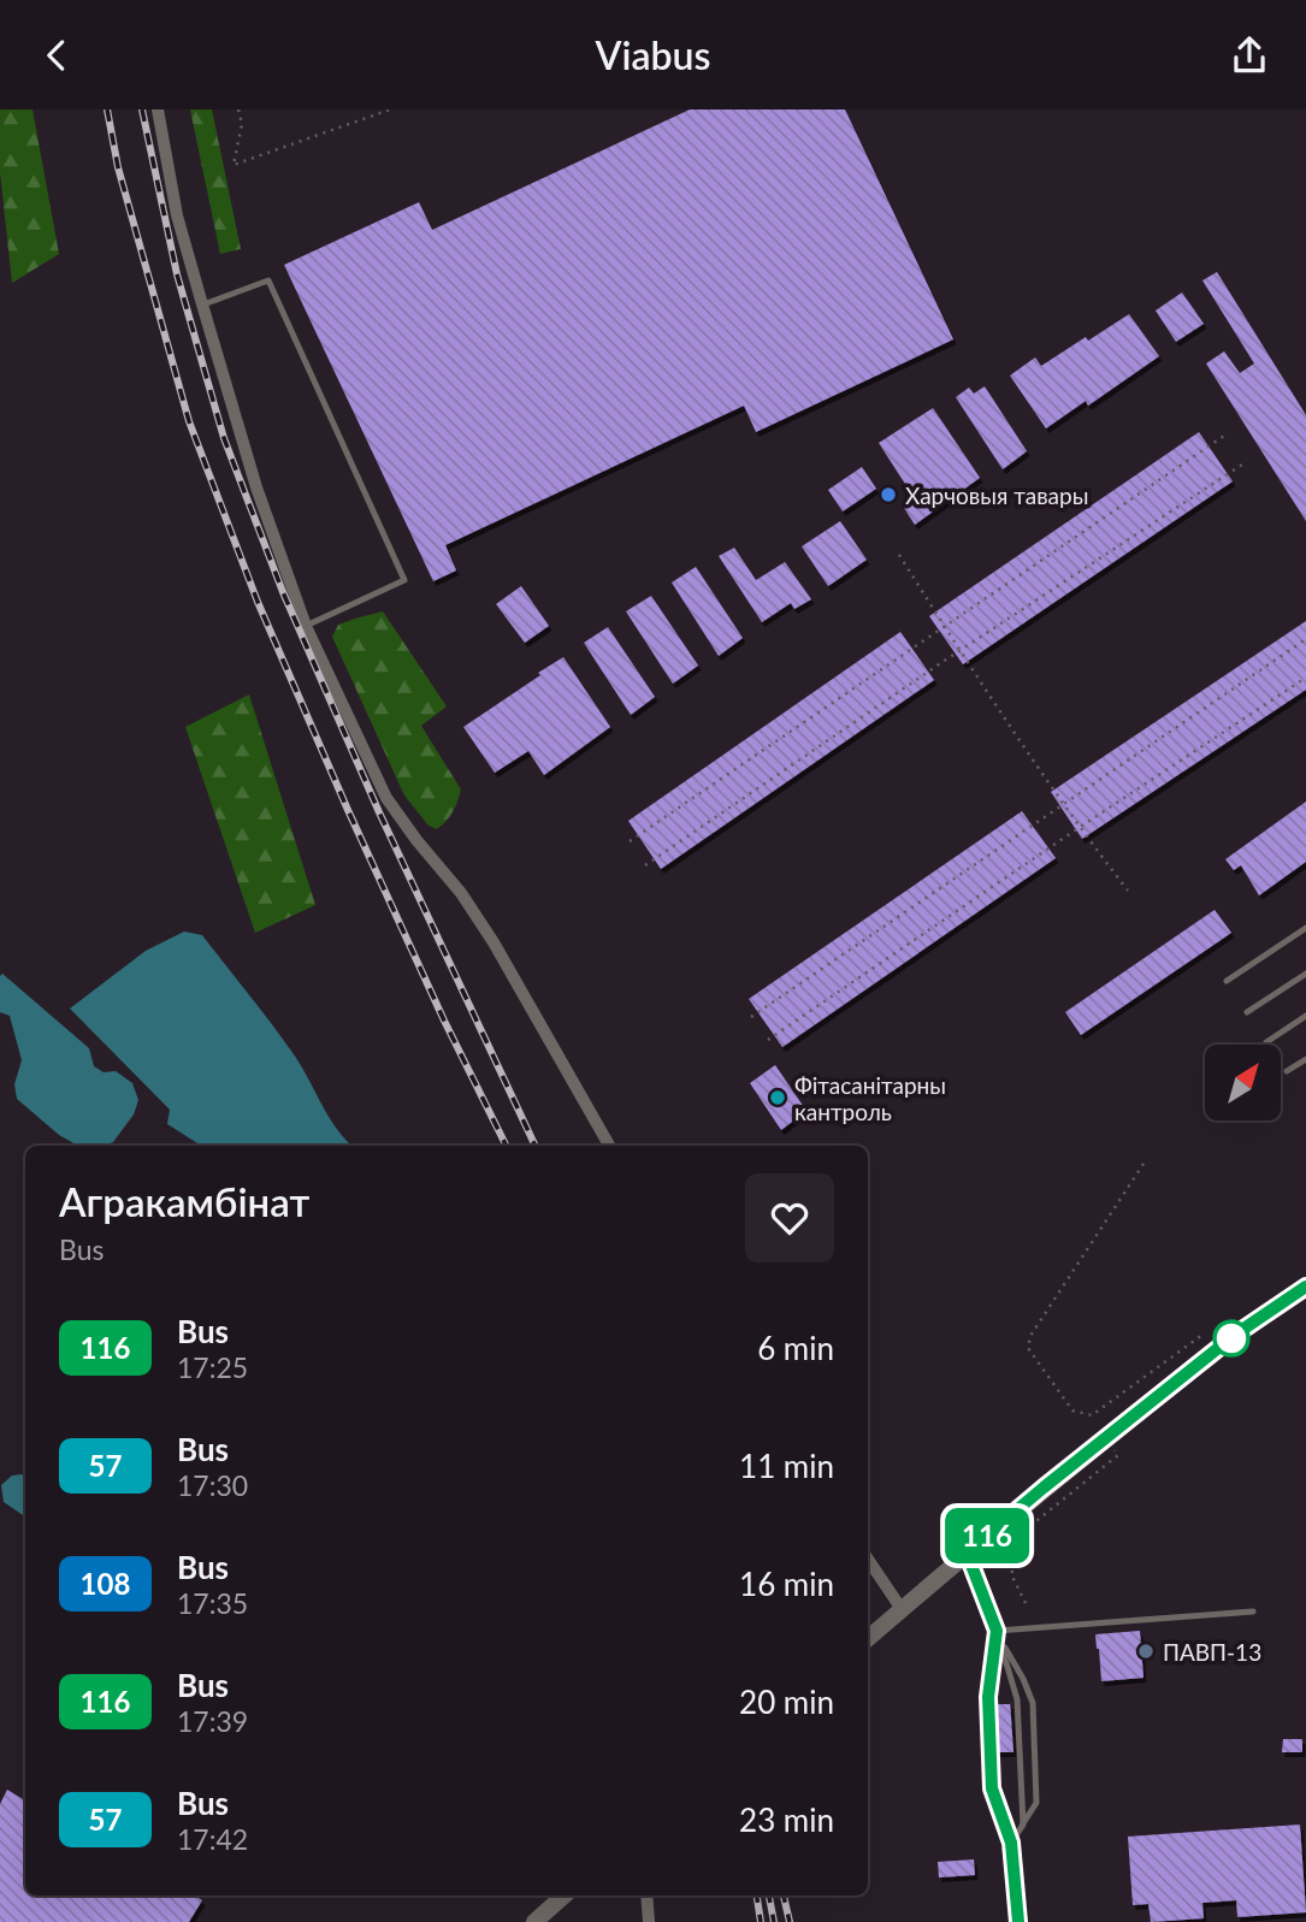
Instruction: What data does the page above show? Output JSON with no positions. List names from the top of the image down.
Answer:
{
  "places": ["Харчовыя тавары", "Фітасанітарны кантроль", "ПАВП-13"],
  "lines": ["bus line 116"],
  "north": "top right",
  "page": {
    "header": "Viabus",
    "on_map": "116",
    "heading": ["Агракамбінат", "Bus"],
    "list": [
      {
        "mark": "116",
        "name": "Bus",
        "note": "17:25",
        "value": "6 min"
      },
      {
        "mark": "57",
        "name": "Bus",
        "note": "17:30",
        "value": "11 min"
      },
      {
        "mark": "108",
        "name": "Bus",
        "note": "17:35",
        "value": "16 min"
      },
      {
        "mark": "116",
        "name": "Bus",
        "note": "17:39",
        "value": "20 min"
      },
      {
        "mark": "57",
        "name": "Bus",
        "note": "17:42",
        "value": "23 min"
      }
    ]
  }
}
